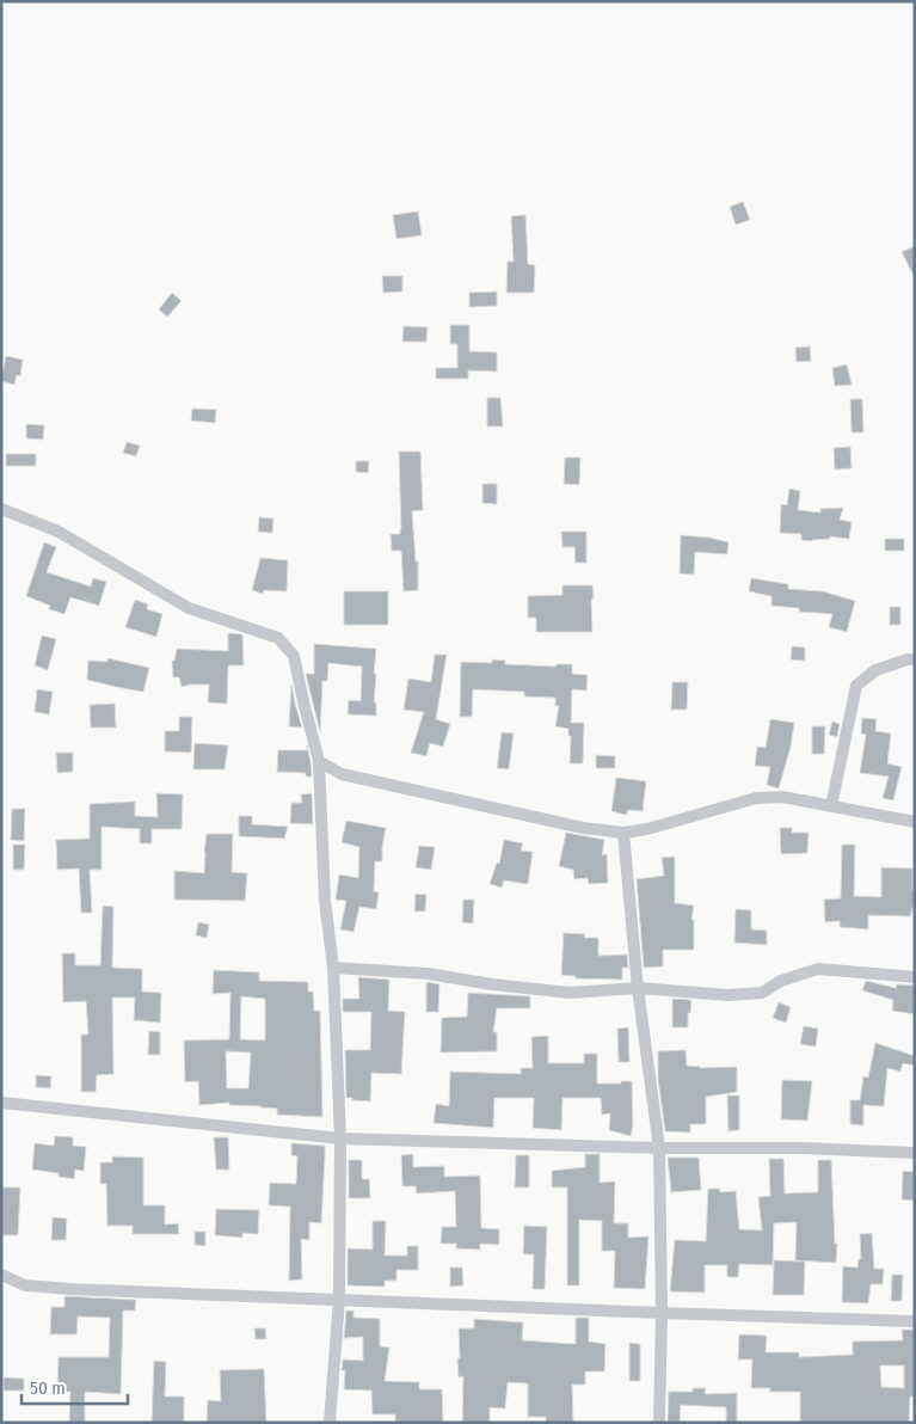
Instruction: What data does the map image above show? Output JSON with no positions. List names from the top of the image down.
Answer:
{
  "scale_bar": "50 m"
}
